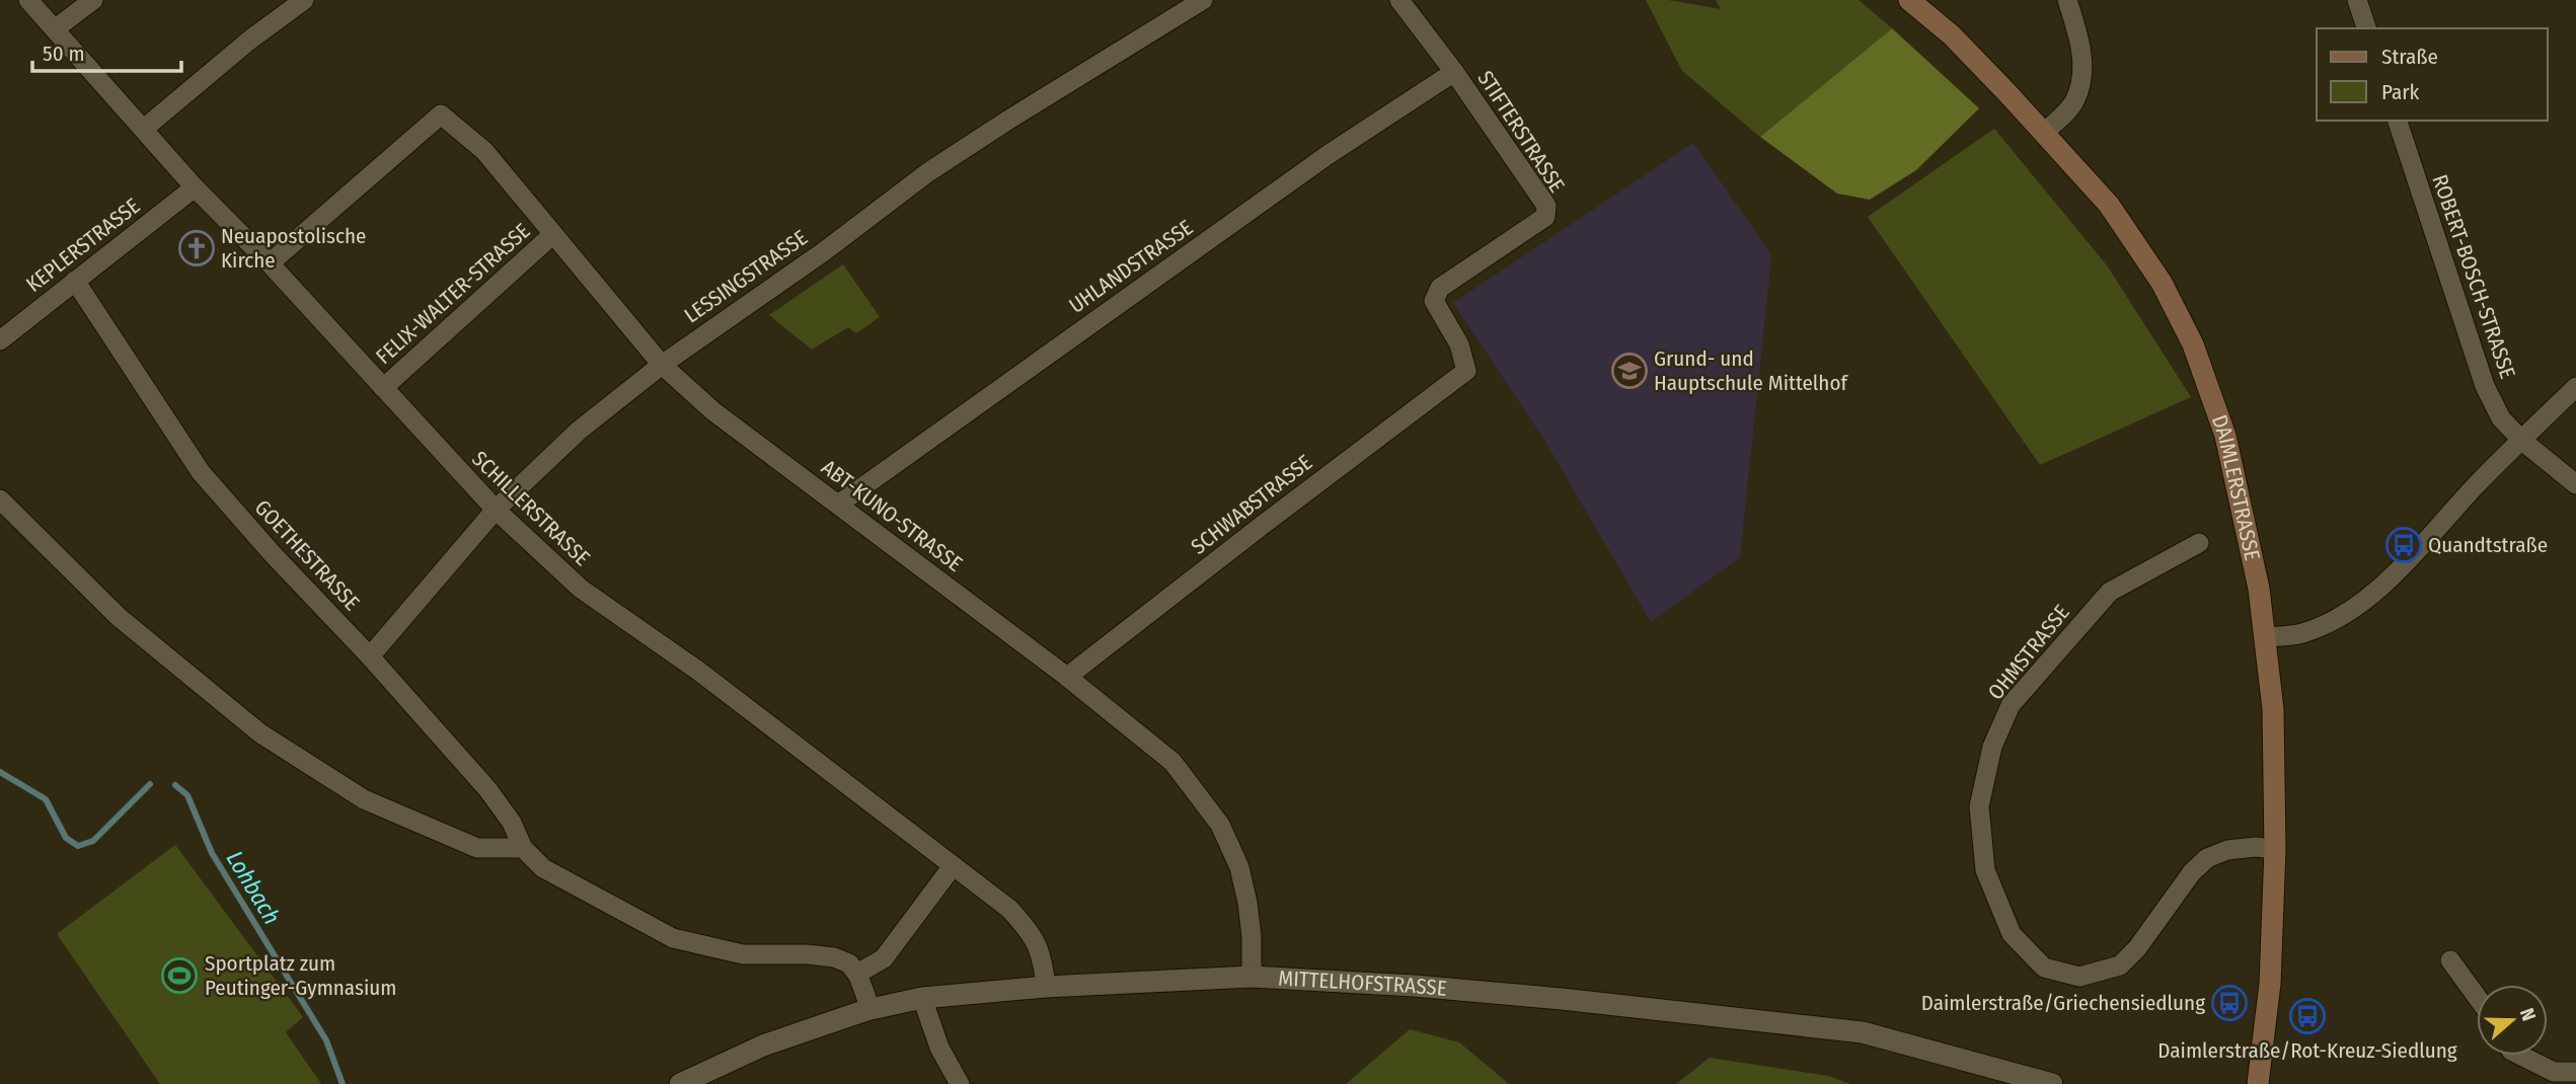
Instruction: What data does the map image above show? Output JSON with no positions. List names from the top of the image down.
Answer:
{
  "streets": {
    "main road": ["DAIMLERSTRASSE"],
    "street": [
      "STIFTERSTRASSE",
      "KEPLERSTRASSE",
      "UHLANDSTRASSE",
      "LESSINGSTRASSE",
      "ROBERT-BOSCH-STRASSE",
      "FELIX-WALTER-STRASSE",
      "SCHWABSTRASSE",
      "SCHILLERSTRASSE",
      "ABT-KUNO-STRASSE",
      "GOETHESTRASSE",
      "OHMSTRASSE",
      "MITTELHOFSTRASSE"
    ]
  },
  "crossings": [
    ["STIFTERSTRASSE", "UHLANDSTRASSE"],
    ["STIFTERSTRASSE", "SCHWABSTRASSE"],
    ["KEPLERSTRASSE", "SCHILLERSTRASSE"],
    ["KEPLERSTRASSE", "GOETHESTRASSE"],
    ["UHLANDSTRASSE", "ABT-KUNO-STRASSE"],
    ["LESSINGSTRASSE", "SCHILLERSTRASSE"],
    ["LESSINGSTRASSE", "ABT-KUNO-STRASSE"],
    ["LESSINGSTRASSE", "GOETHESTRASSE"],
    ["FELIX-WALTER-STRASSE", "SCHILLERSTRASSE"],
    ["FELIX-WALTER-STRASSE", "ABT-KUNO-STRASSE"],
    ["DAIMLERSTRASSE", "OHMSTRASSE"],
    ["SCHWABSTRASSE", "ABT-KUNO-STRASSE"],
    ["SCHILLERSTRASSE", "ABT-KUNO-STRASSE"],
    ["SCHILLERSTRASSE", "MITTELHOFSTRASSE"],
    ["ABT-KUNO-STRASSE", "MITTELHOFSTRASSE"]
  ],
  "water": ["Lohbach"],
  "places": {
    "church": ["Neuapostolische Kirche"],
    "school or university": ["Grund- und Hauptschule Mittelhof"],
    "bus stop": ["Quandtstraße", "Daimlerstraße/Griechensiedlung", "Daimlerstraße/Rot-Kreuz-Siedlung"],
    "sports": ["Sportplatz zum Peutinger-Gymnasium"]
  },
  "legend": ["Straße", "Park"],
  "scale_bar": "50 m",
  "north": "right"
}
